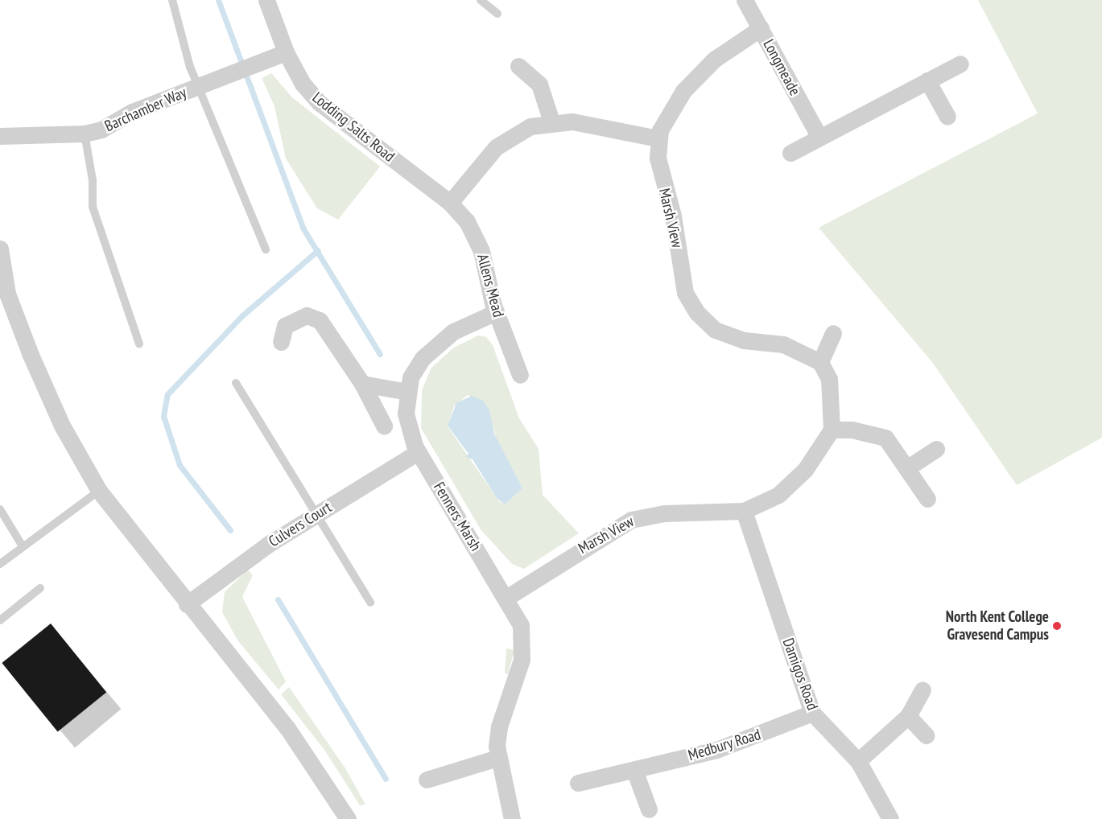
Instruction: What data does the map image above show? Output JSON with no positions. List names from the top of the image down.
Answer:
{
  "streets": {
    "street": [
      "Longmeade",
      "Barchamber Way",
      "Lodding Salts Road",
      "Marsh View",
      "Allens Mead",
      "Fenners Marsh",
      "Culvers Court",
      "Damigos Road",
      "Medbury Road"
    ]
  },
  "crossings": [
    ["Longmeade", "Marsh View"],
    ["Barchamber Way", "Lodding Salts Road"],
    ["Lodding Salts Road", "Allens Mead"],
    ["Marsh View", "Fenners Marsh"],
    ["Marsh View", "Damigos Road"],
    ["Allens Mead", "Fenners Marsh"],
    ["Fenners Marsh", "Culvers Court"],
    ["Damigos Road", "Medbury Road"]
  ],
  "places": ["North Kent College Gravesend Campus"]
}
